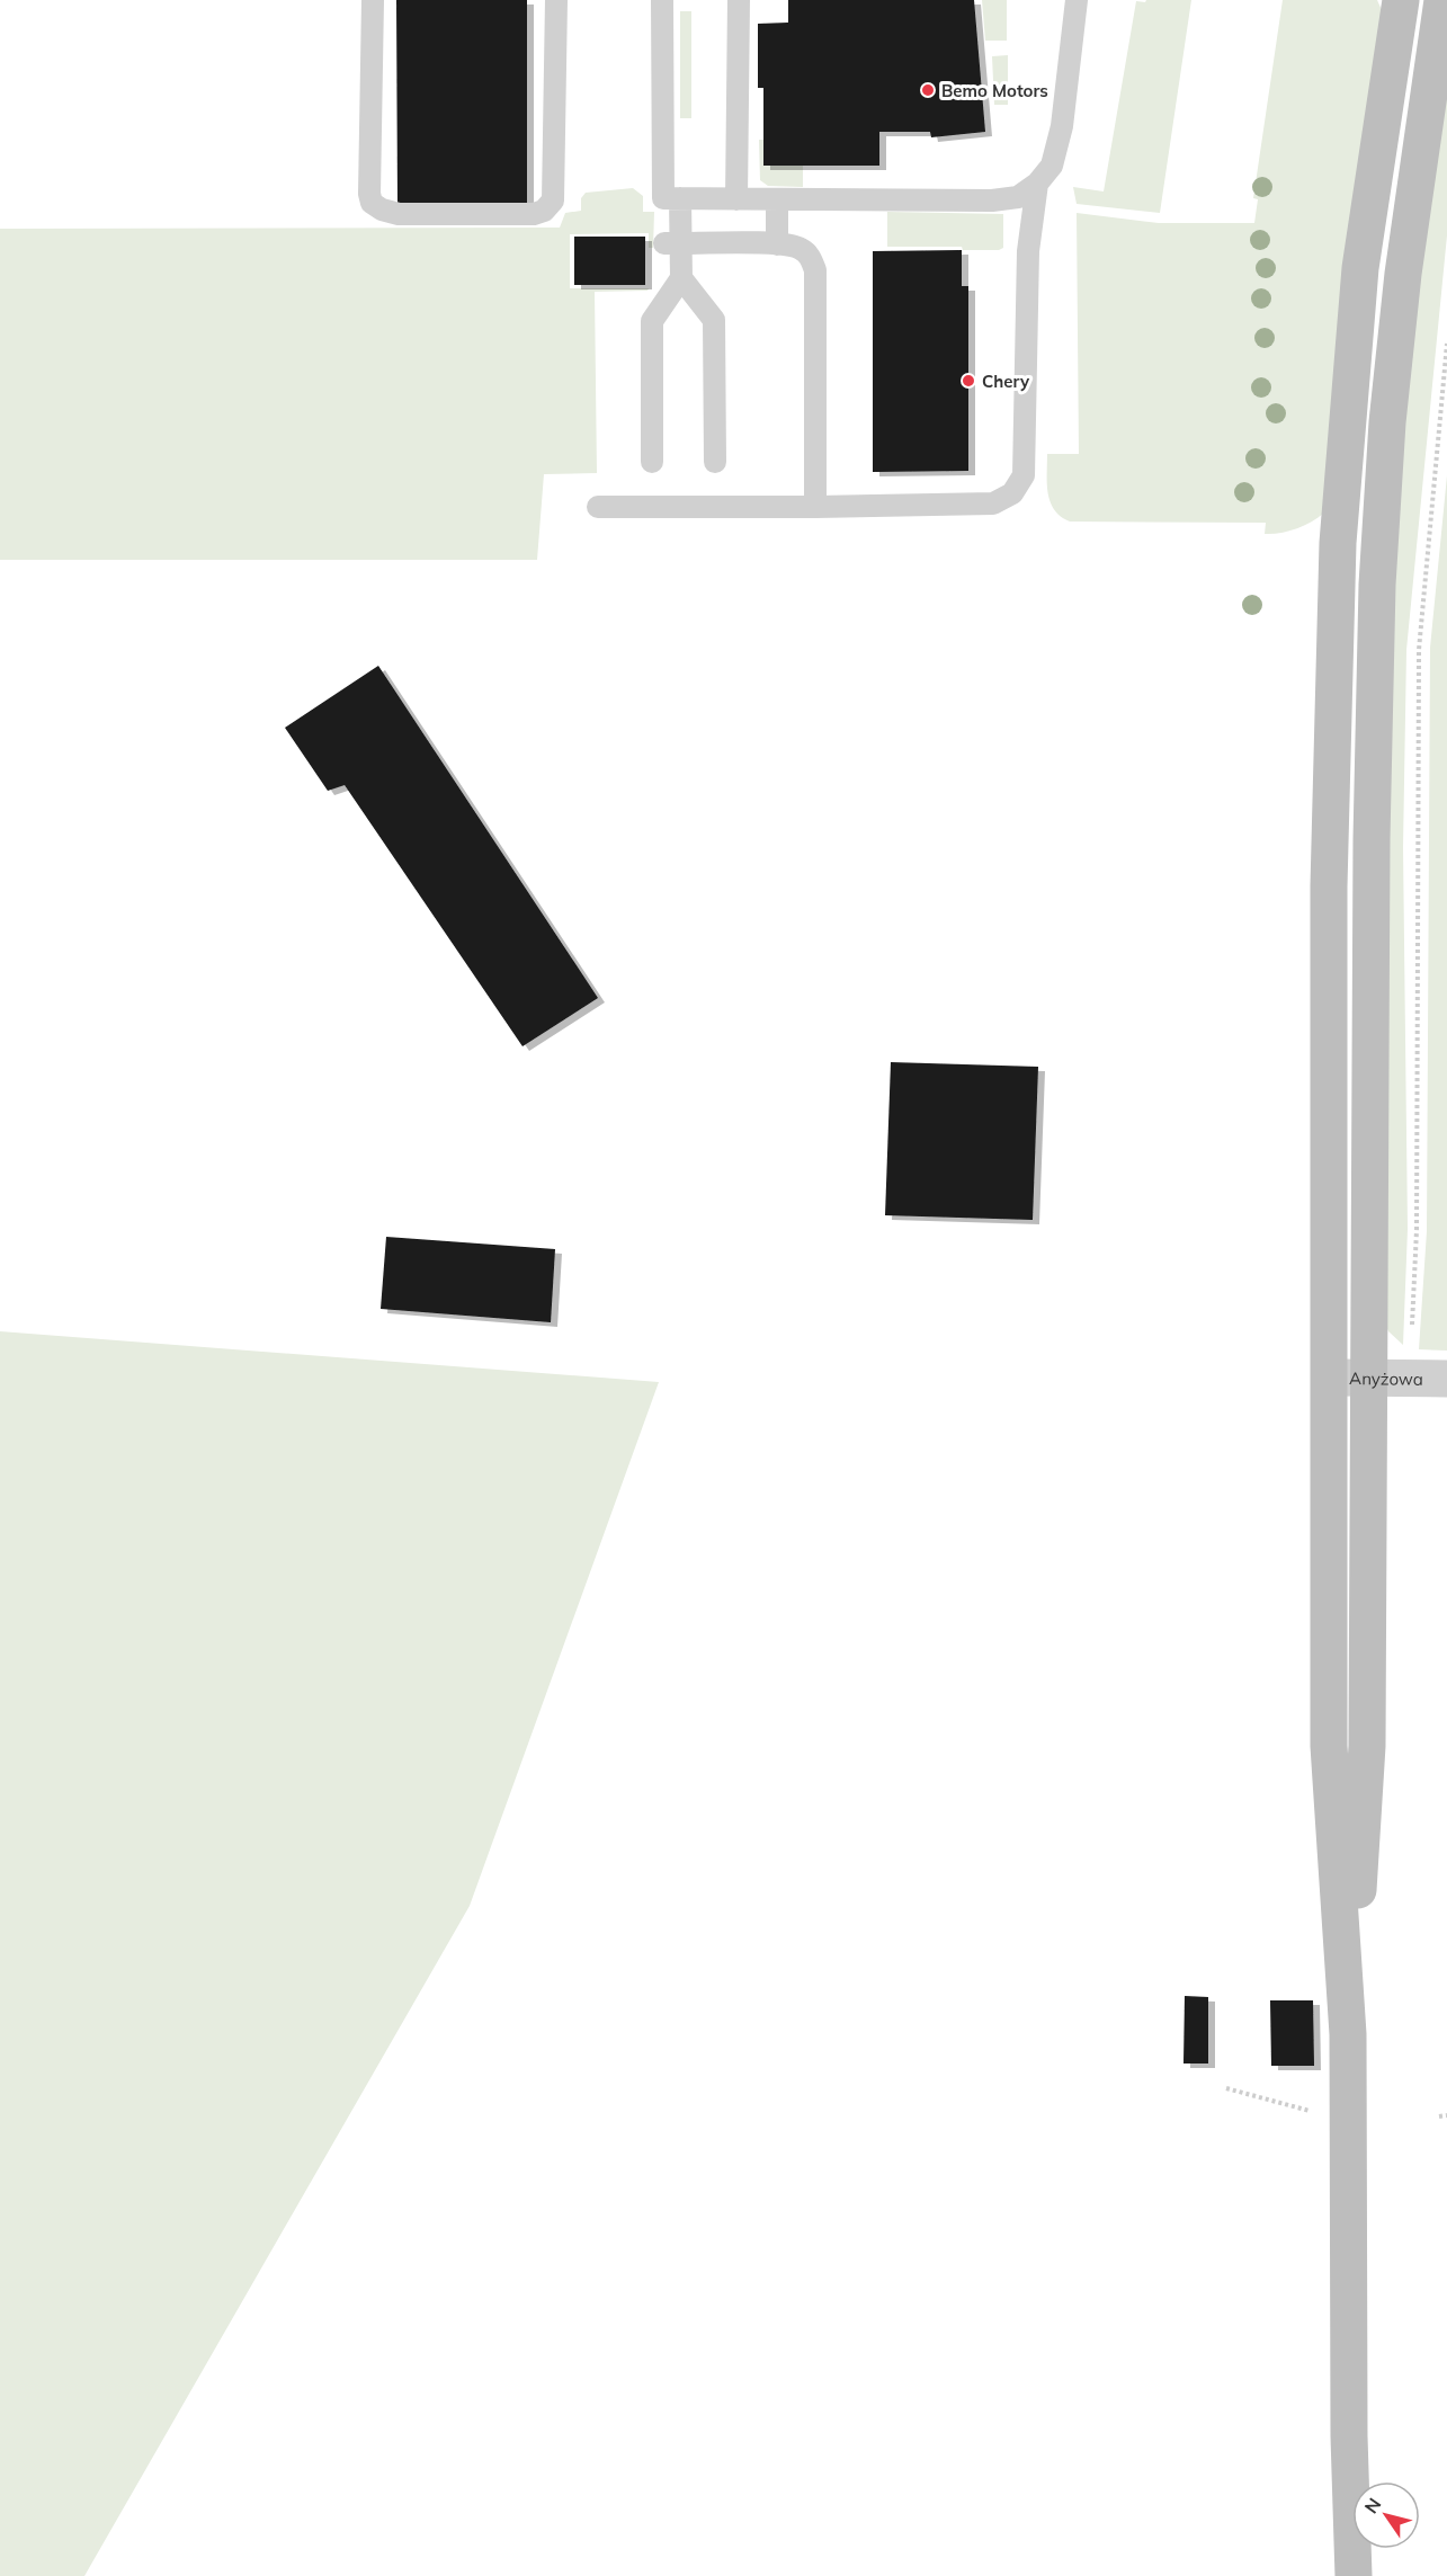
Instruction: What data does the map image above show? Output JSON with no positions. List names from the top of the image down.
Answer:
{
  "streets": {
    "street": ["Anyżowa"]
  },
  "places": ["Bemo Motors", "Chery"],
  "north": "top left"
}
